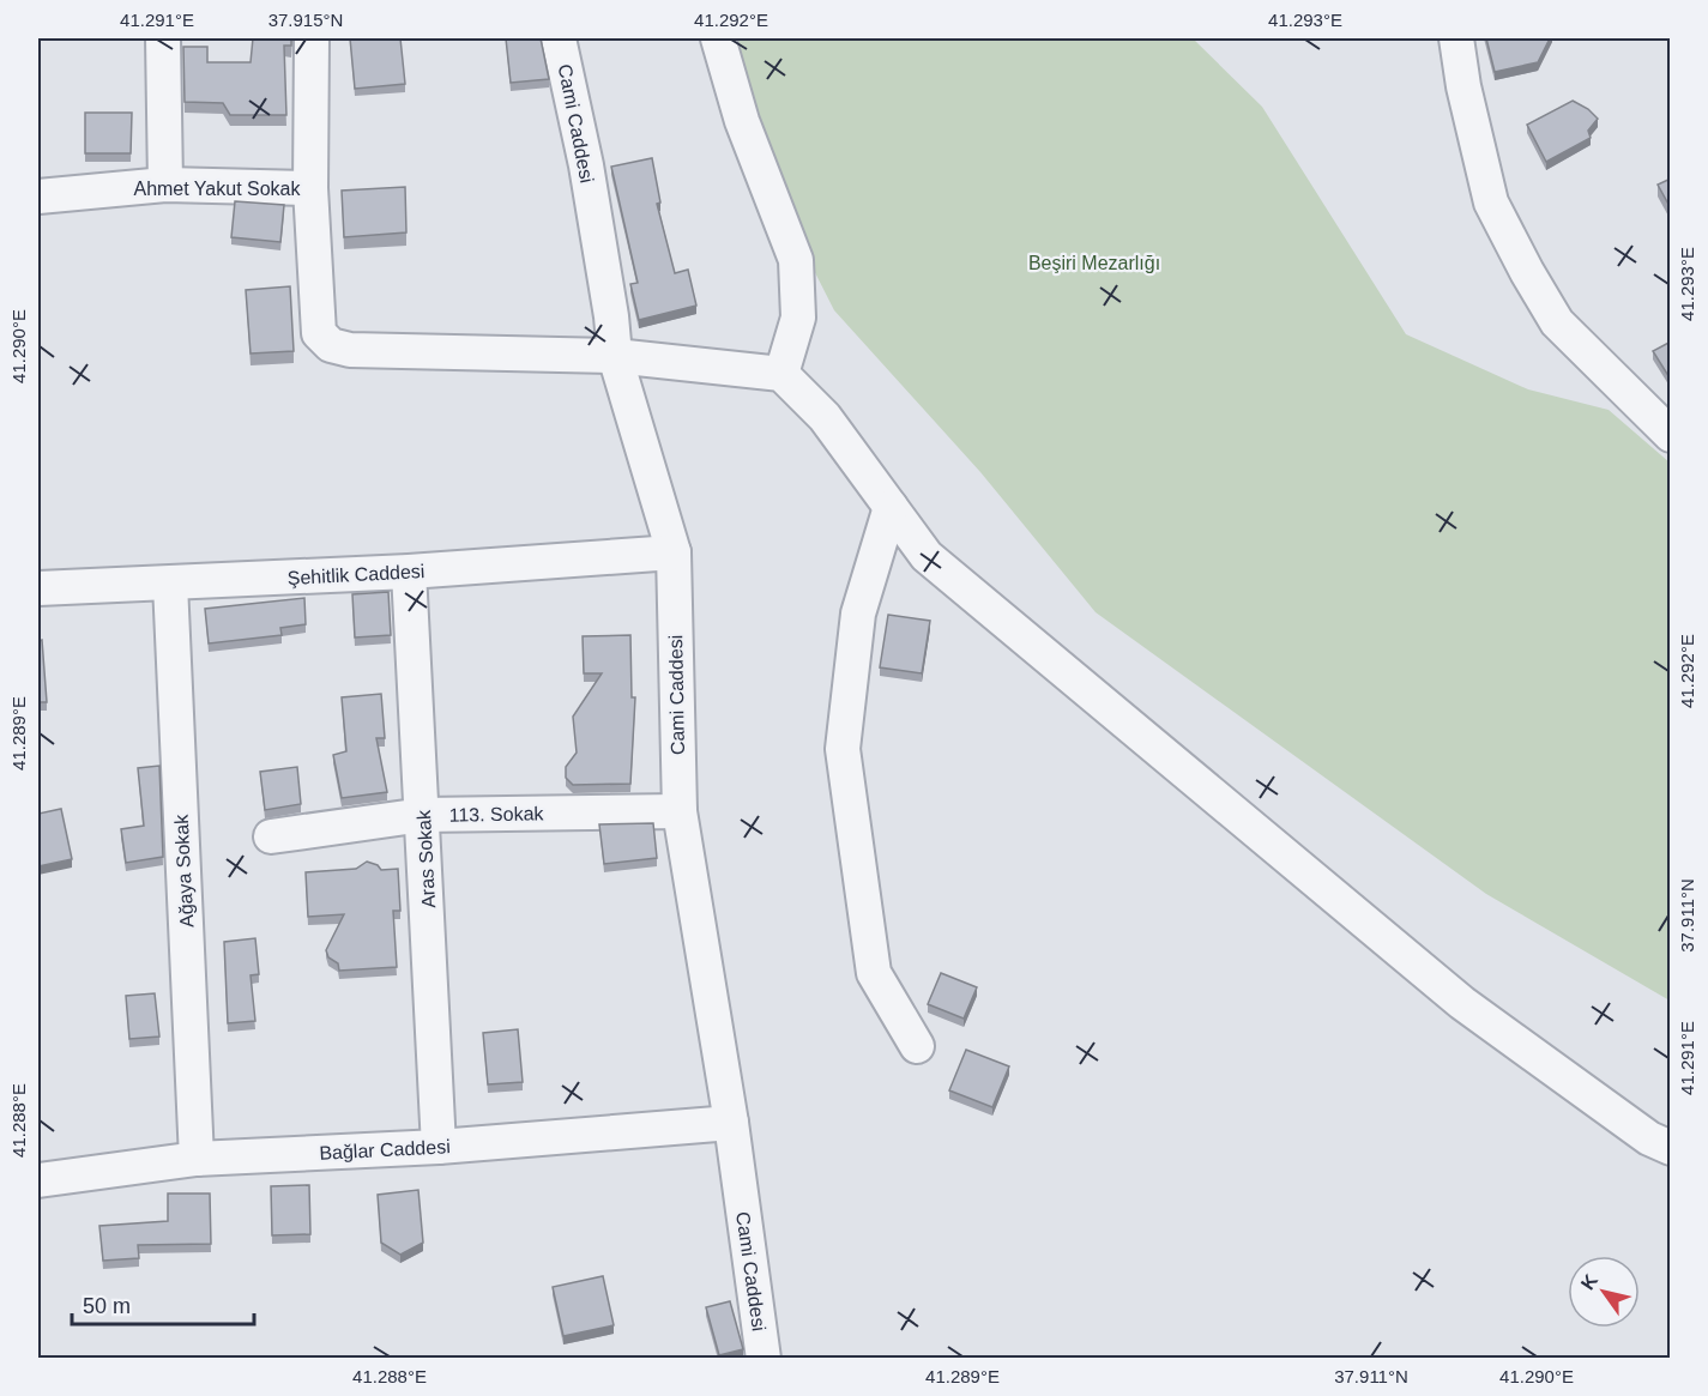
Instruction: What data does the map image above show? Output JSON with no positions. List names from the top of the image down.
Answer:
{
  "streets": {
    "street": [
      "Cami Caddesi",
      "Ahmet Yakut Sokak",
      "Şehitlik Caddesi",
      "113. Sokak",
      "Aras Sokak",
      "Ağaya Sokak",
      "Bağlar Caddesi"
    ]
  },
  "crossings": [
    ["Cami Caddesi", "Şehitlik Caddesi"],
    ["Cami Caddesi", "113. Sokak"],
    ["Cami Caddesi", "Bağlar Caddesi"],
    ["Şehitlik Caddesi", "Aras Sokak"],
    ["Şehitlik Caddesi", "Ağaya Sokak"],
    ["113. Sokak", "Aras Sokak"],
    ["Aras Sokak", "Bağlar Caddesi"],
    ["Ağaya Sokak", "Bağlar Caddesi"]
  ],
  "parks": ["Beşiri Mezarlığı"],
  "scale_bar": "50 m",
  "north": "top left",
  "coordinates": [
    "41.291°E",
    "37.915°N",
    "41.292°E",
    "41.293°E",
    "41.290°E",
    "41.289°E",
    "37.911°N",
    "41.288°E"
  ]
}
